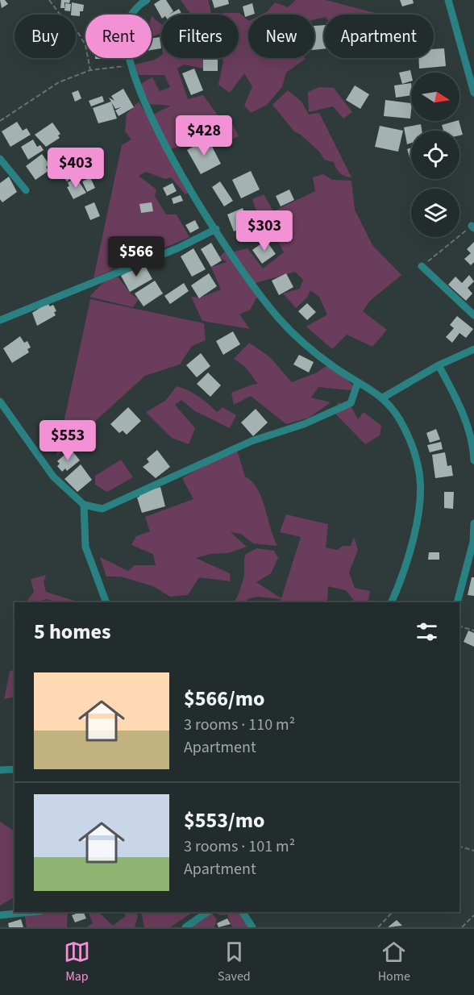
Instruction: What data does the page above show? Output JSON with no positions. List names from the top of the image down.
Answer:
{
  "north": "right",
  "page": {
    "chip": [
      "Buy",
      "Rent",
      "Filters",
      "New",
      "Apartment"
    ],
    "price": [
      "$428",
      "$403",
      "$303",
      "$566",
      "$553"
    ],
    "heading": "5 homes",
    "list": [
      {
        "name": "$566/mo",
        "note": "3 rooms · 110 m² · Apartment"
      },
      {
        "name": "$553/mo",
        "note": "3 rooms · 101 m² · Apartment"
      }
    ],
    "tabs": ["Map", "Saved", "Home"]
  }
}
